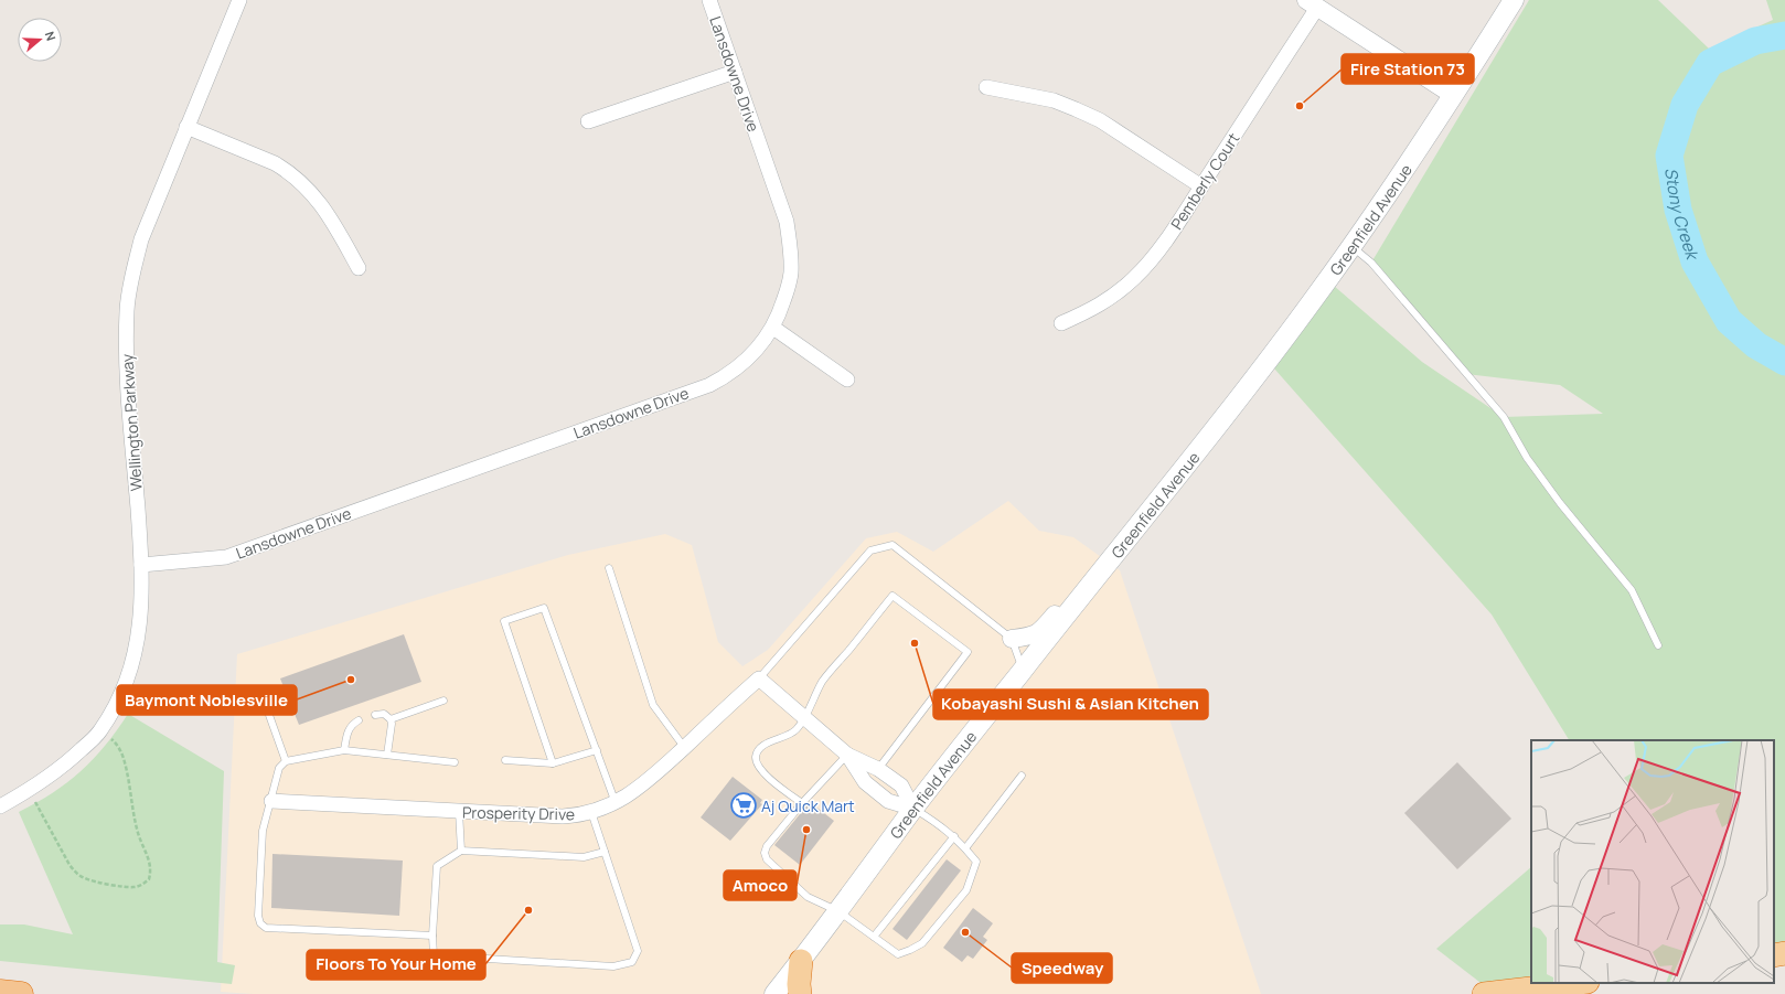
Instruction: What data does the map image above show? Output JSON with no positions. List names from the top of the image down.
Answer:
{
  "streets": {
    "main road": ["Greenfield Avenue"],
    "street": [
      "Lansdowne Drive",
      "Pemberly Court",
      "Wellington Parkway",
      "Prosperity Drive"
    ]
  },
  "crossings": [
    ["Lansdowne Drive", "Wellington Parkway"]
  ],
  "water": ["Stony Creek"],
  "places": {
    "other": [
      "Fire Station 73",
      "Kobayashi Sushi & Asian Kitchen",
      "Baymont Noblesville",
      "Amoco",
      "Floors To Your Home",
      "Speedway"
    ],
    "supermarket": ["Aj Quick Mart"]
  },
  "north": "right"
}
